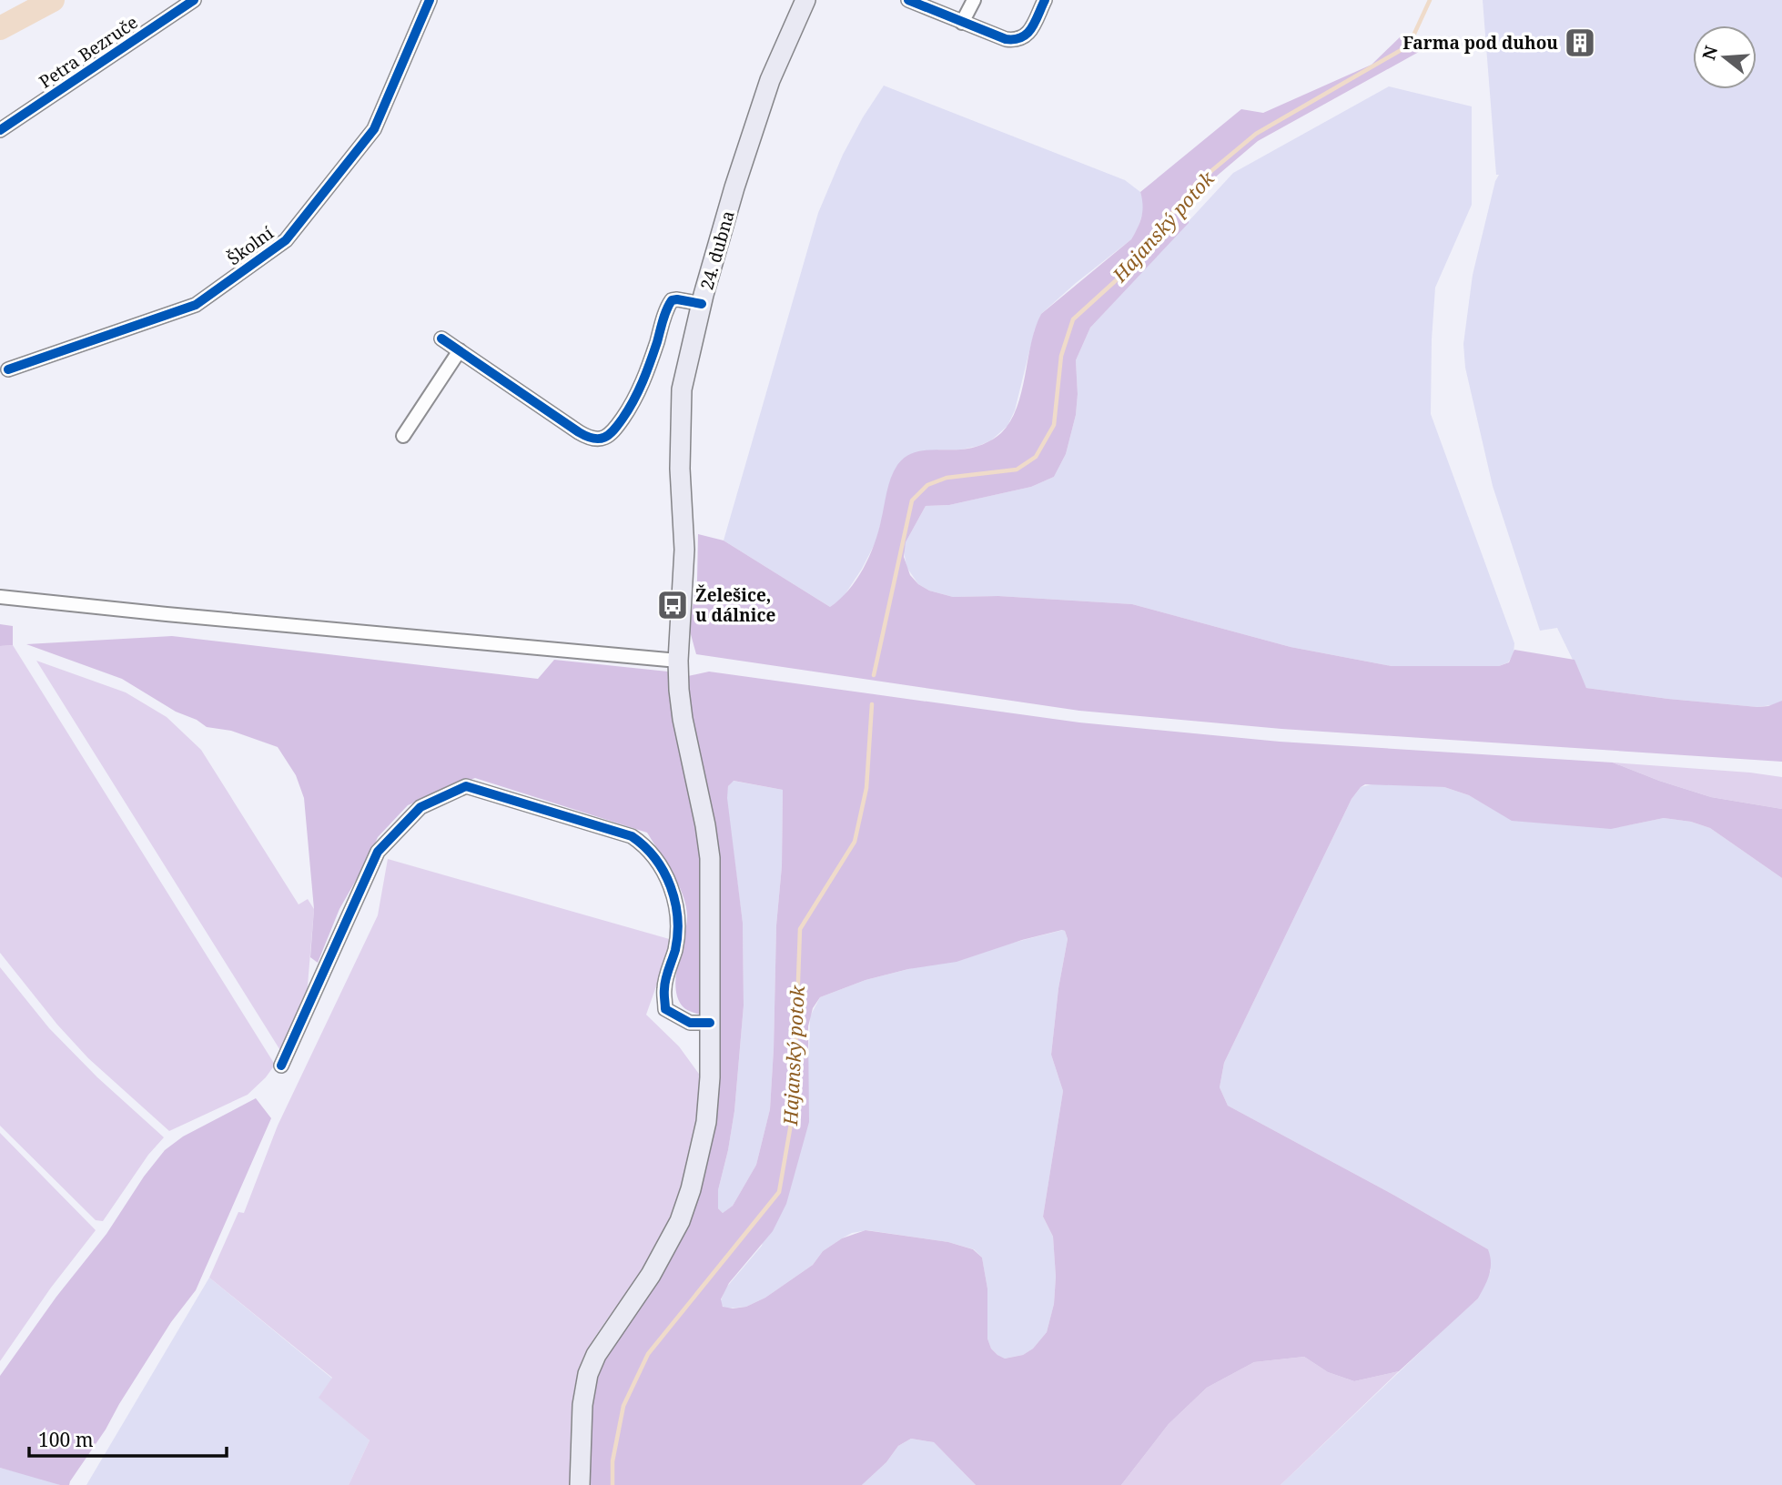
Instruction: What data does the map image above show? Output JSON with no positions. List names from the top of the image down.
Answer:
{
  "streets": {
    "main road": ["24. dubna"],
    "street": ["Petra Bezruče", "Školní"]
  },
  "water": ["Hajanský potok"],
  "places": {
    "building": ["Farma pod duhou"],
    "bus stop": ["Želešice, u dálnice"]
  },
  "scale_bar": "100 m",
  "north": "left"
}
